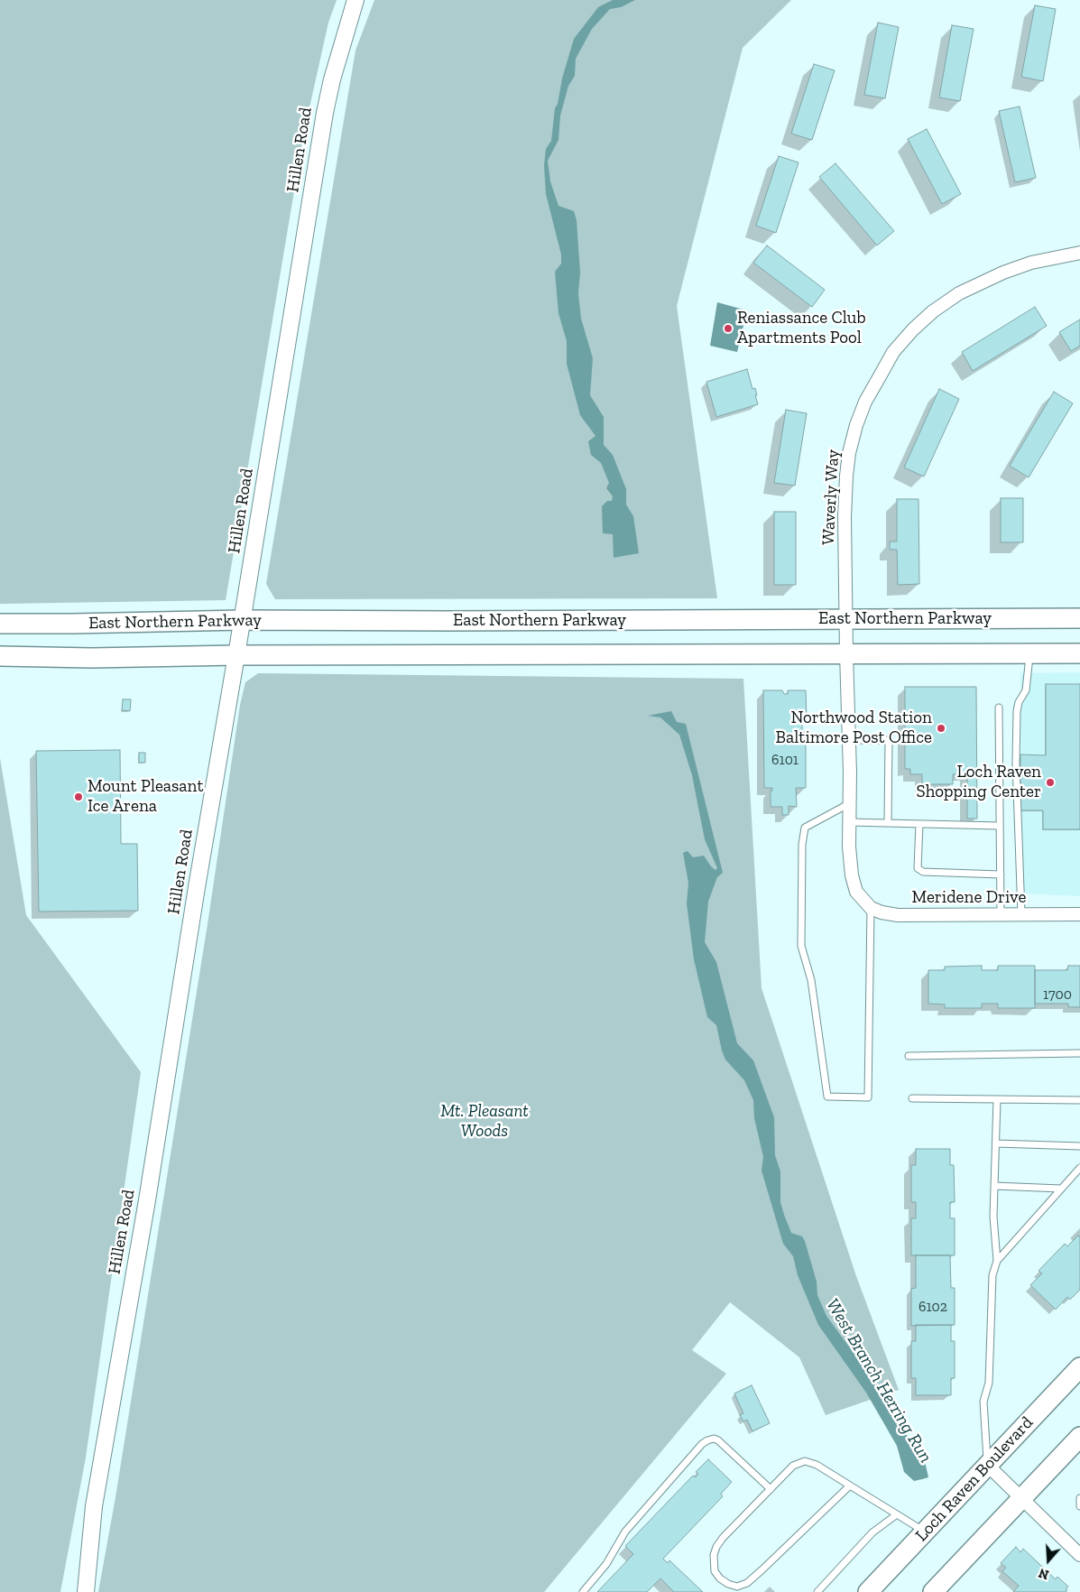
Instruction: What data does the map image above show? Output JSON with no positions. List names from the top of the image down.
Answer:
{
  "streets": {
    "main road": ["East Northern Parkway", "Loch Raven Boulevard"],
    "street": ["Hillen Road", "Waverly Way", "Meridene Drive"]
  },
  "crossings": [
    ["Hillen Road", "East Northern Parkway"],
    ["Waverly Way", "East Northern Parkway"],
    ["Waverly Way", "Meridene Drive"]
  ],
  "water": ["West Branch Herring Run"],
  "parks": ["Mt. Pleasant Woods"],
  "places": [
    "Reniassance Club Apartments Pool",
    "Northwood Station Baltimore Post Office",
    "Loch Raven Shopping Center",
    "Mount Pleasant Ice Arena"
  ],
  "house_numbers": ["6101", "1700", "6102"],
  "north": "bottom"
}
